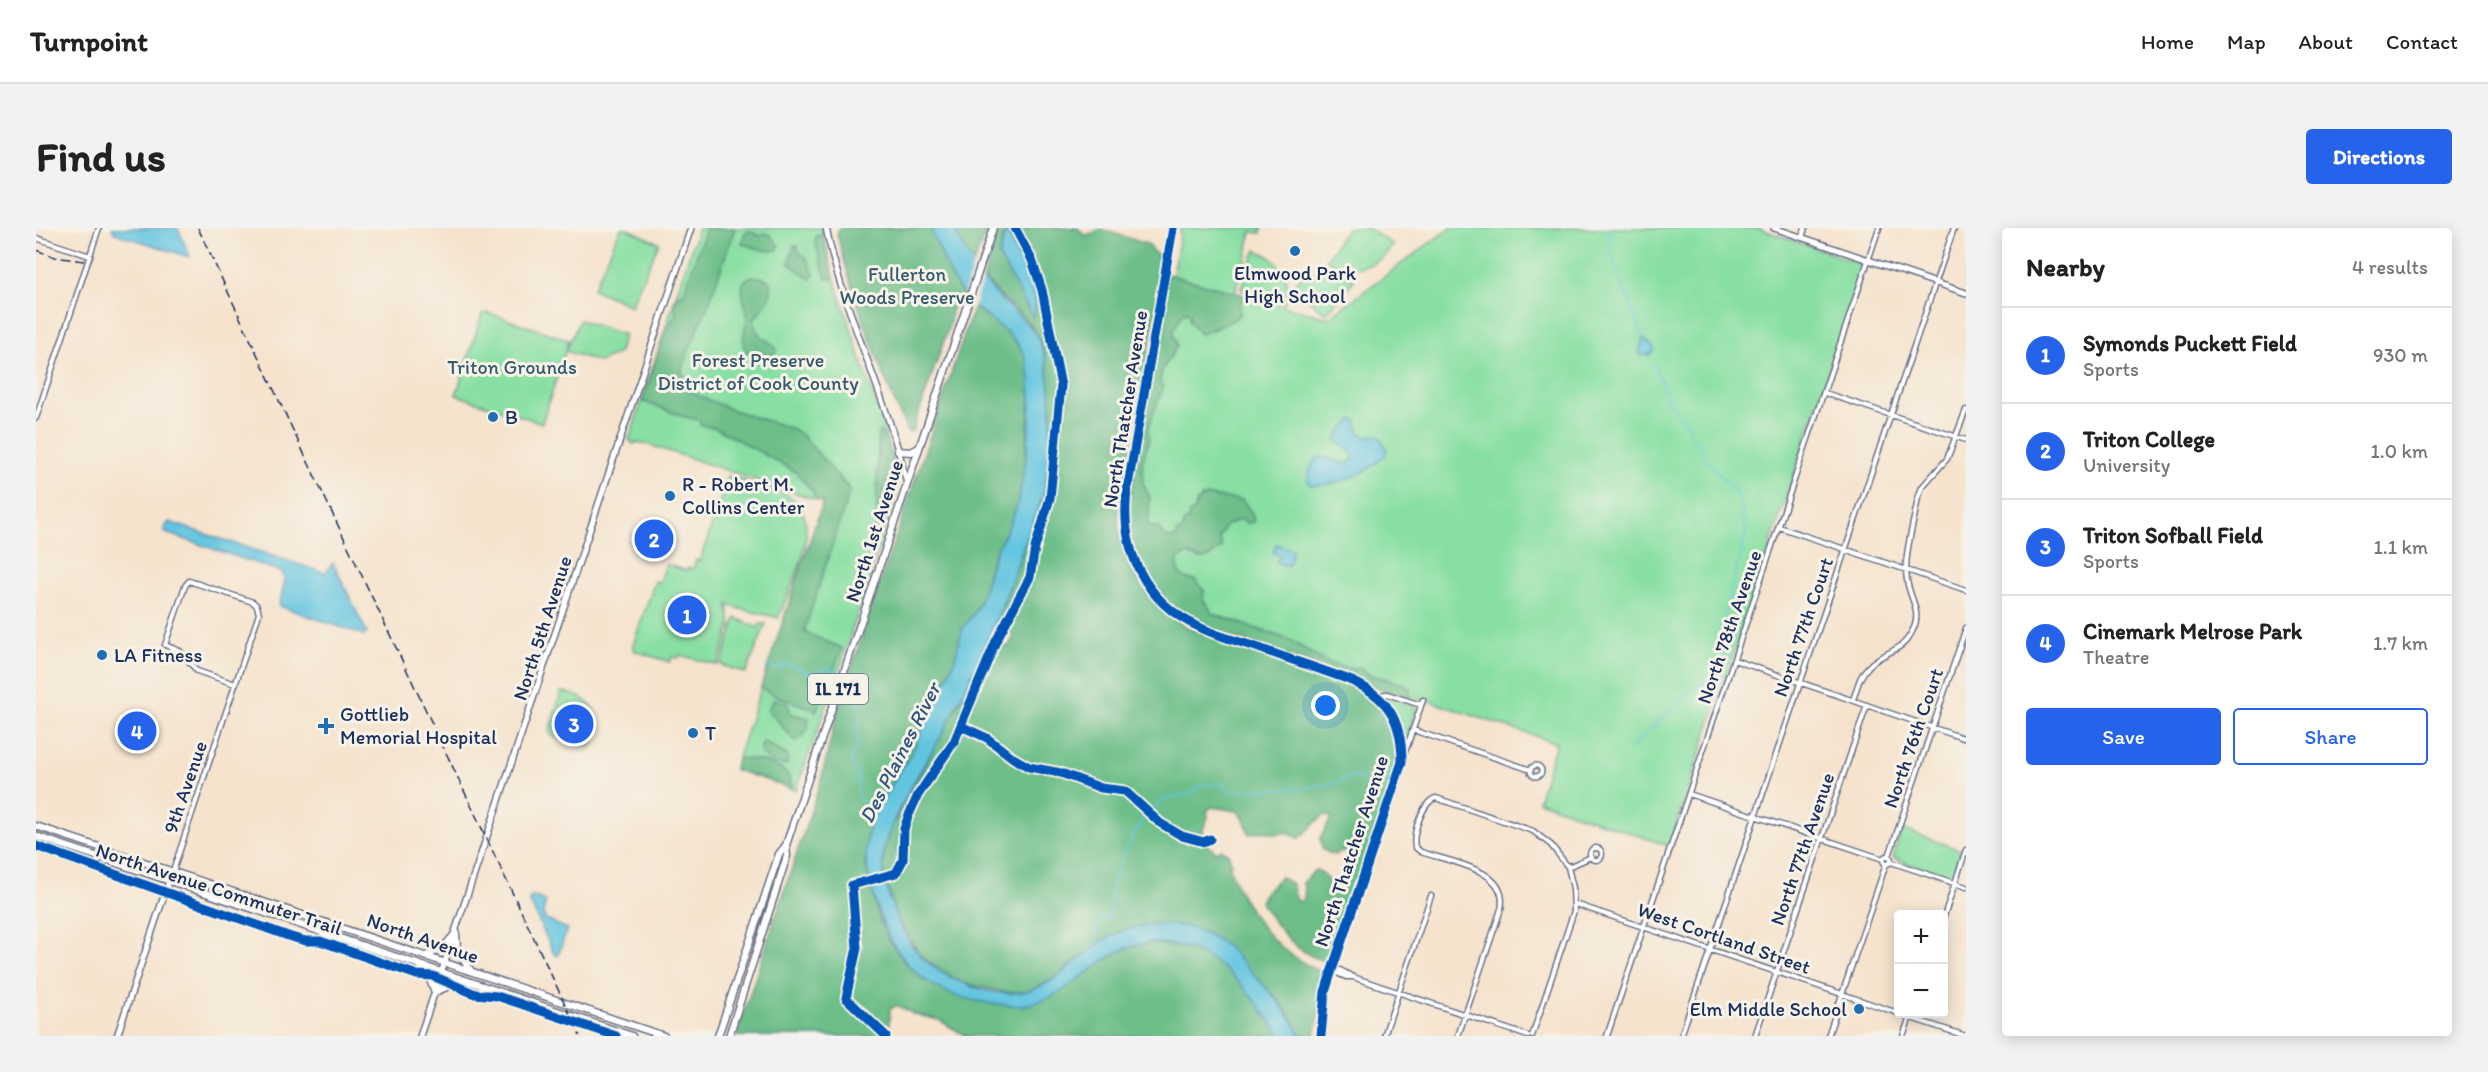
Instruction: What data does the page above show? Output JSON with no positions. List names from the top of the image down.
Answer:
{
  "streets": {
    "main road": ["North 1st Avenue", "IL 171", "North Avenue"],
    "street": [
      "North Thatcher Avenue",
      "North 78th Avenue",
      "North 77th Court",
      "North 5th Avenue",
      "North 76th Court",
      "9th Avenue",
      "North 77th Avenue",
      "West Cortland Street"
    ],
    "cycle path": ["North Avenue Commuter Trail"]
  },
  "crossings": [
    ["North 78th Avenue", "West Cortland Street"],
    ["North 77th Court", "West Cortland Street"],
    ["North 5th Avenue", "North Avenue"],
    ["9th Avenue", "North Avenue"],
    ["North 77th Avenue", "West Cortland Street"]
  ],
  "water": ["Des Plaines River"],
  "parks": ["Fullerton Woods Preserve", "Forest Preserve District of Cook County", "Triton Grounds"],
  "places": {
    "other": [
      "Elmwood Park High School",
      "B",
      "R - Robert M. Collins Center",
      "LA Fitness",
      "T",
      "Elm Middle School"
    ],
    "health": ["Gottlieb Memorial Hospital"]
  },
  "page": {
    "header": "Turnpoint",
    "nav": [
      "Home",
      "Map",
      "About",
      "Contact"
    ],
    "buttons": [
      "Directions",
      ["Save", "Share"]
    ],
    "title": "Find us",
    "heading": ["Nearby", "4 results"],
    "list": [
      {
        "mark": "1",
        "name": "Symonds Puckett Field",
        "note": "Sports",
        "value": "930 m"
      },
      {
        "mark": "2",
        "name": "Triton College",
        "note": "University",
        "value": "1.0 km"
      },
      {
        "mark": "3",
        "name": "Triton Sofball Field",
        "note": "Sports",
        "value": "1.1 km"
      },
      {
        "mark": "4",
        "name": "Cinemark Melrose Park",
        "note": "Theatre",
        "value": "1.7 km"
      }
    ],
    "pins": [
      "2",
      "1",
      "3",
      "4"
    ],
    "map_buttons": ["+", "−"]
  }
}
